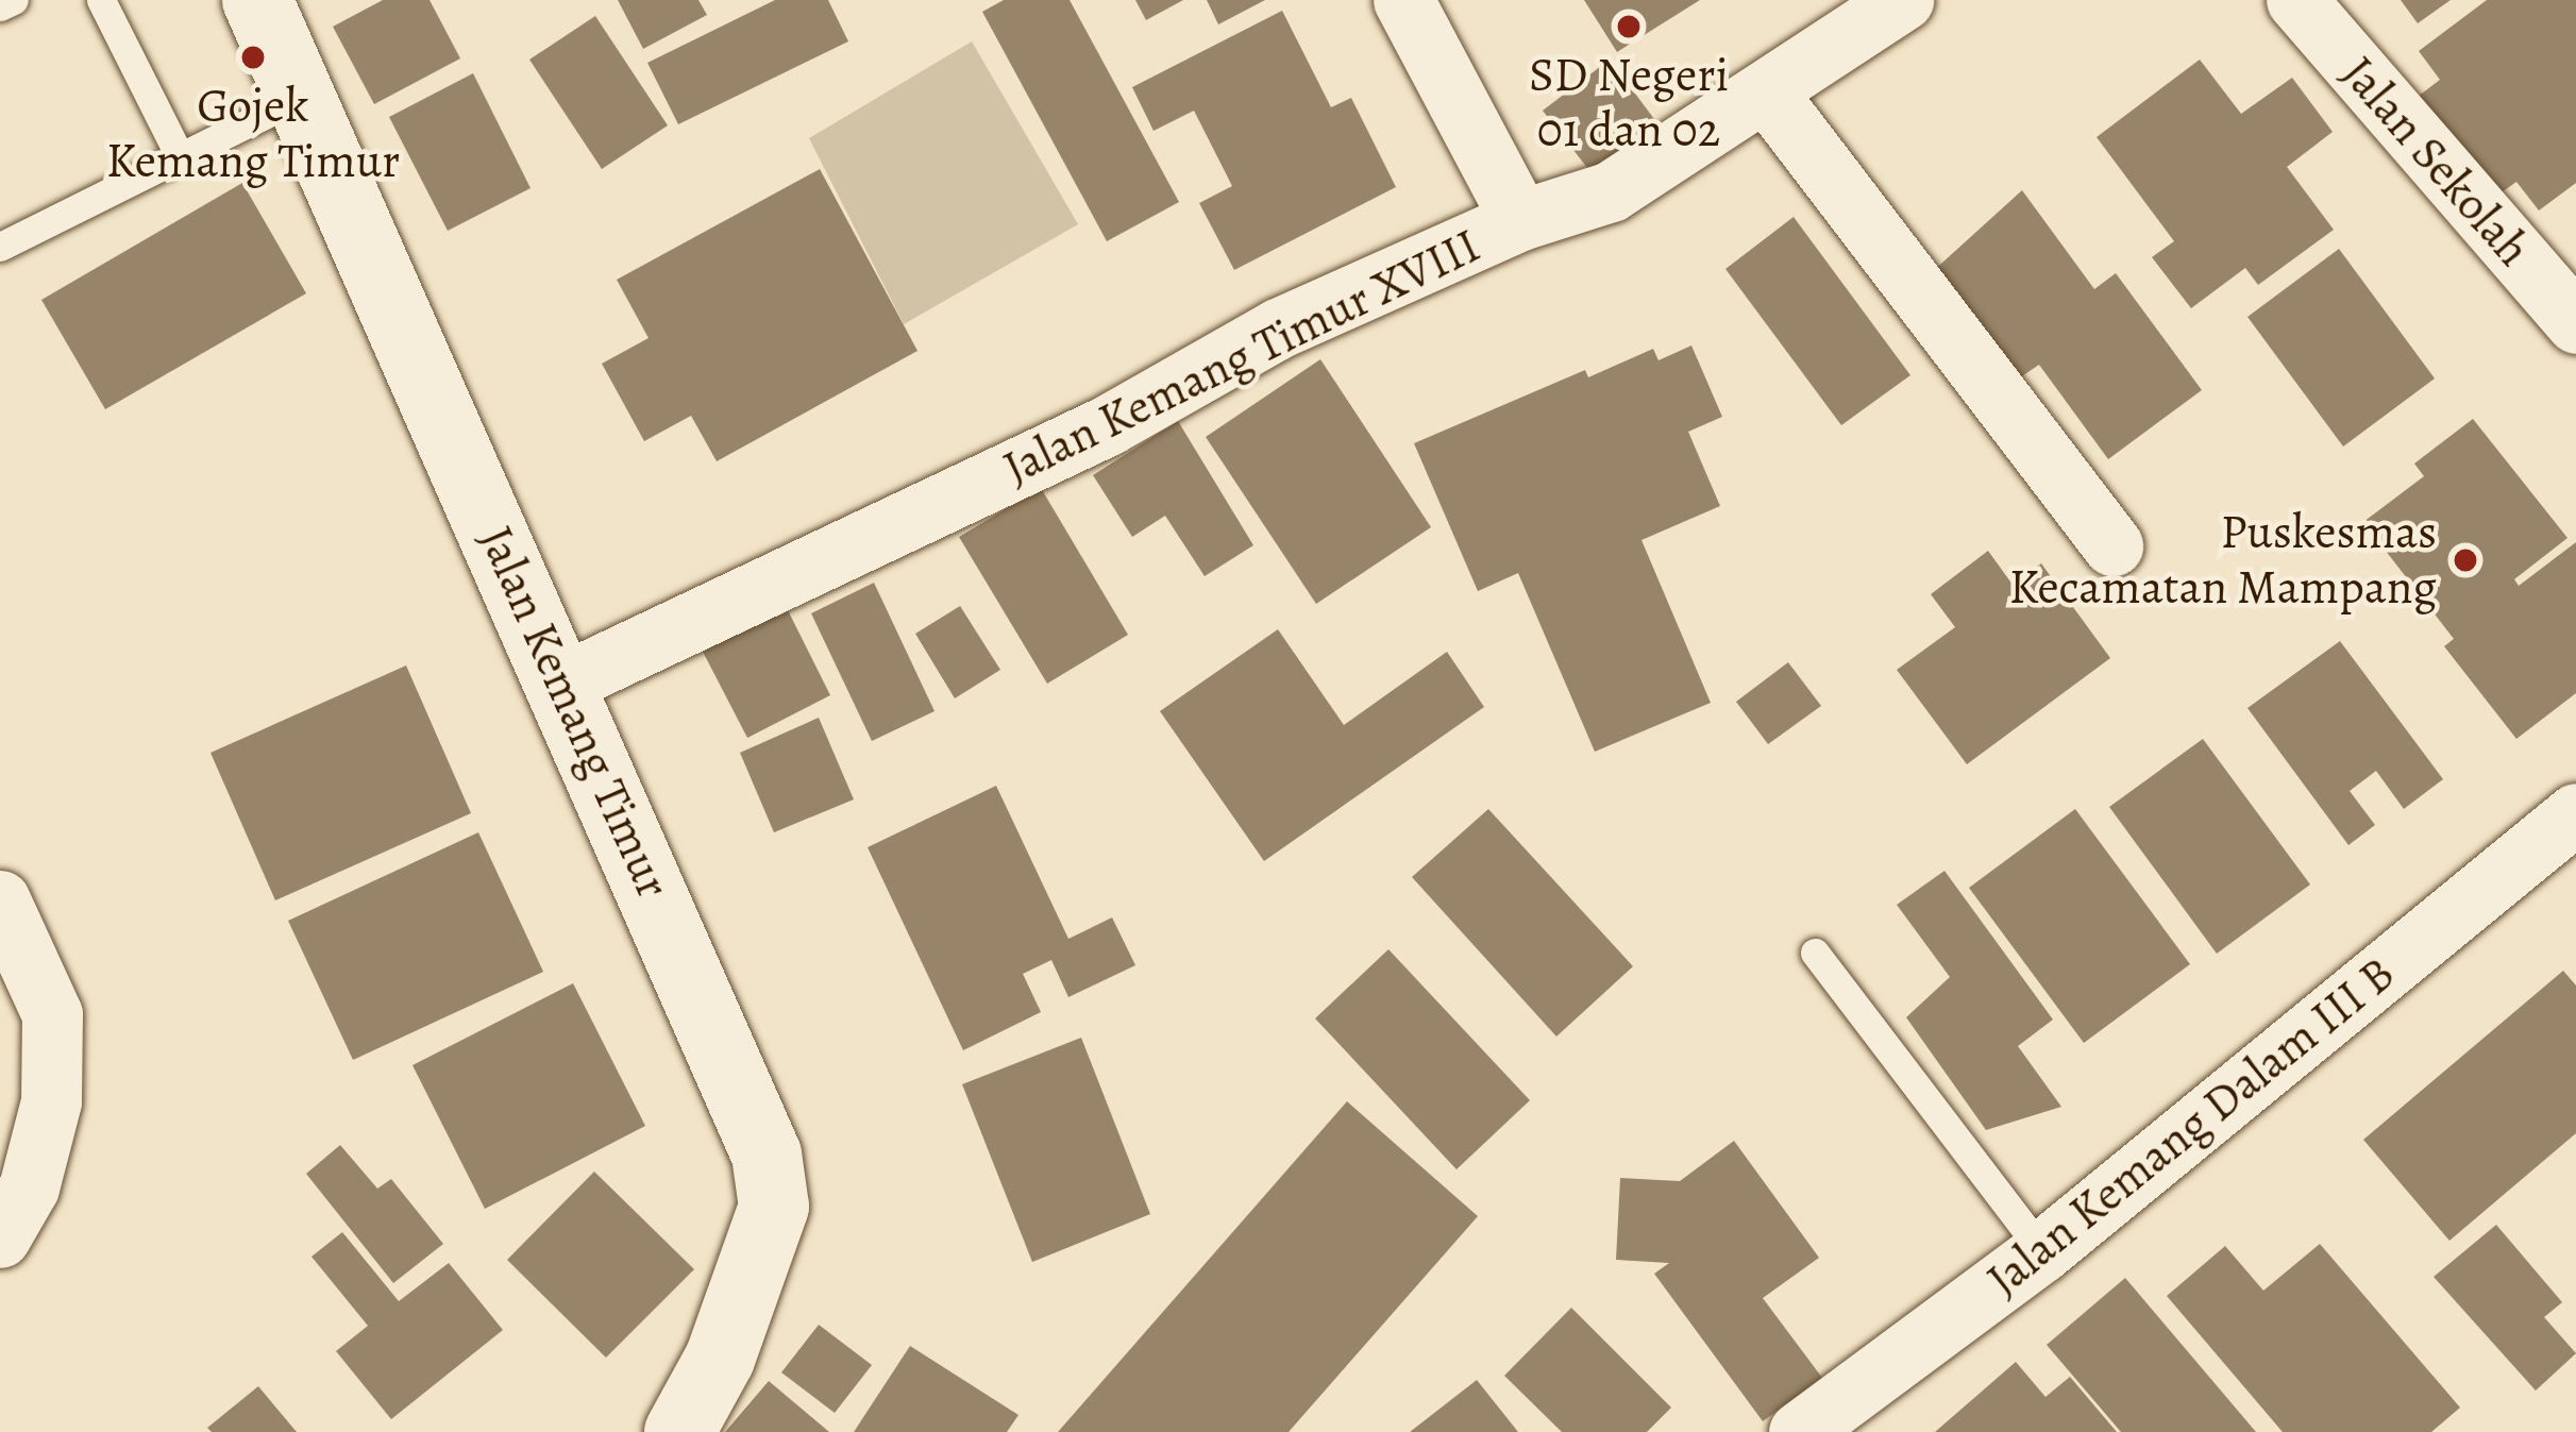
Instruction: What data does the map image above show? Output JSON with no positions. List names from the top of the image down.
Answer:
{
  "streets": {
    "street": [
      "Jalan Sekolah",
      "Jalan Kemang Timur XVIII",
      "Jalan Kemang Timur",
      "Jalan Kemang Dalam III B"
    ]
  },
  "crossings": [
    ["Jalan Kemang Timur XVIII", "Jalan Kemang Timur"]
  ],
  "places": ["SD Negeri 01 dan 02", "Gojek Kemang Timur", "Puskesmas Kecamatan Mampang"]
}
